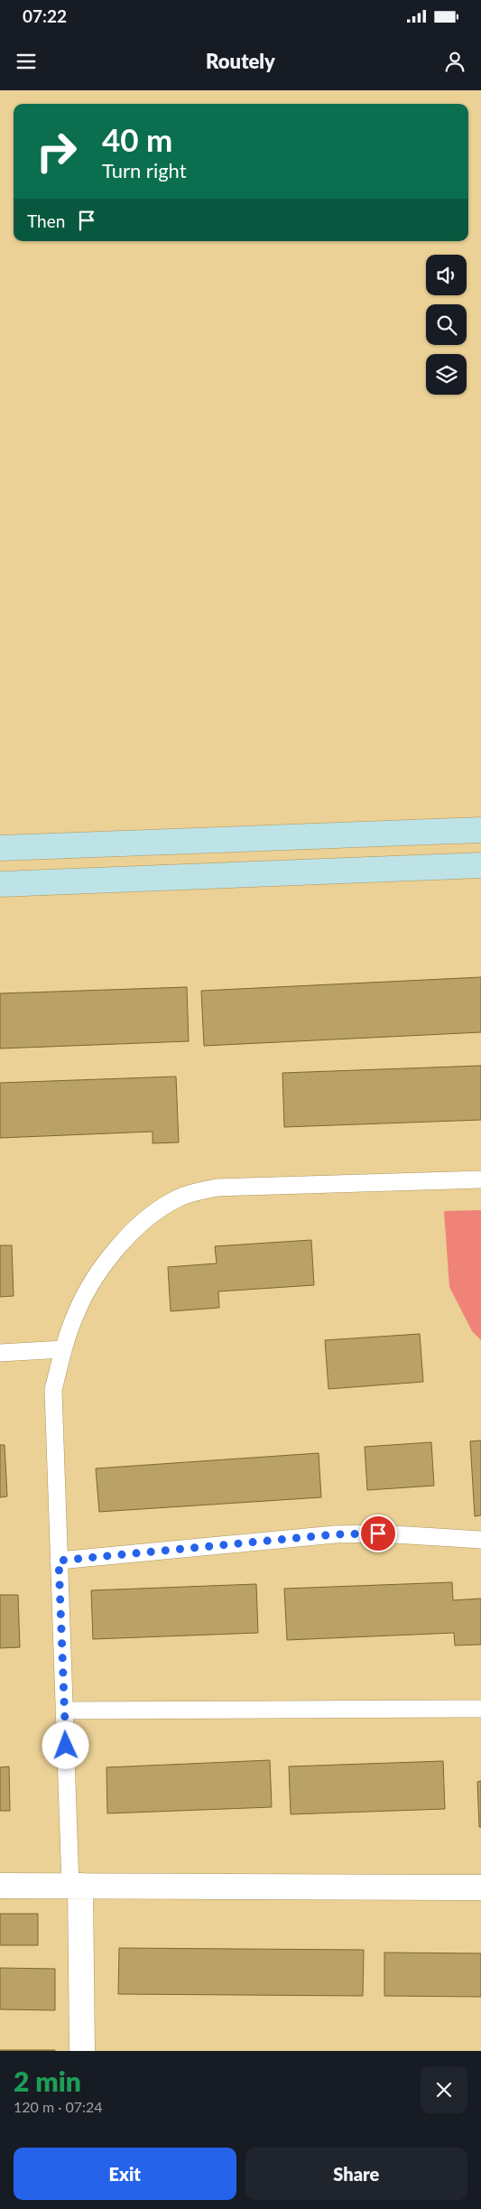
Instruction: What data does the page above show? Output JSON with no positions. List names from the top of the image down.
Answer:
{
  "page": {
    "status": "07:22",
    "header": "Routely",
    "turn": ["40 m", "Turn right"],
    "then": "Then",
    "heading": ["2 min", "120 m · 07:24"],
    "buttons": ["Exit", "Share"]
  }
}
